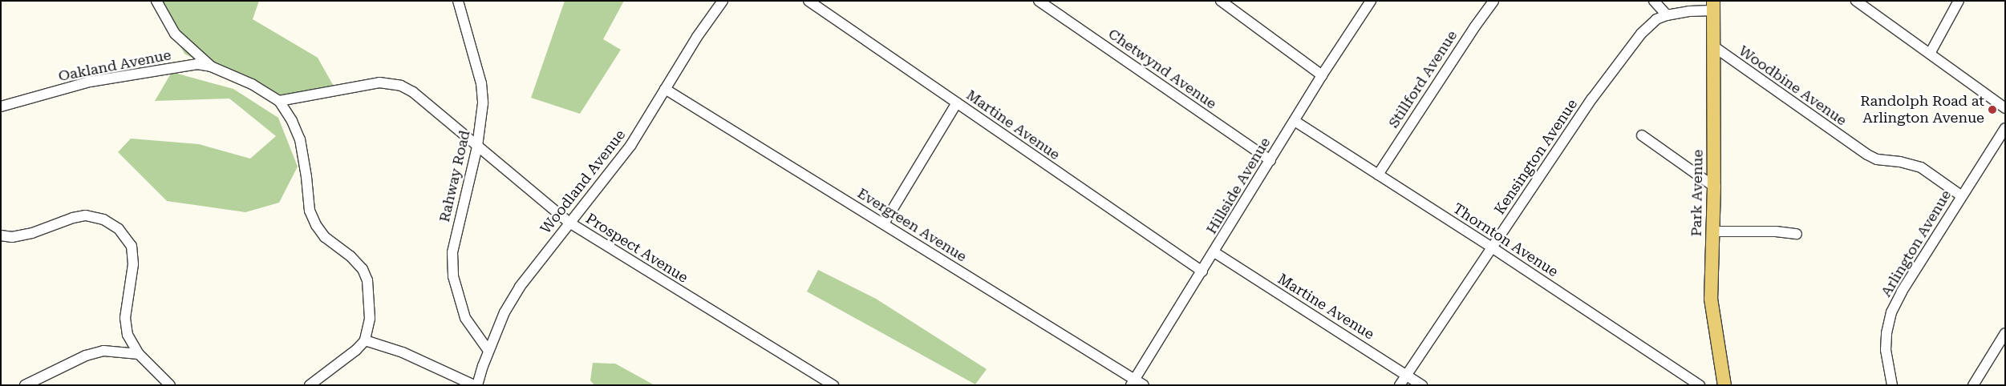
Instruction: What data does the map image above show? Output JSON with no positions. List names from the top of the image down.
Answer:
{
  "streets": {
    "main road": ["Park Avenue"],
    "street": [
      "Oakland Avenue",
      "Chetwynd Avenue",
      "Stillford Avenue",
      "Woodbine Avenue",
      "Martine Avenue",
      "Kensington Avenue",
      "Rahway Road",
      "Woodland Avenue",
      "Hillside Avenue",
      "Evergreen Avenue",
      "Thornton Avenue",
      "Arlington Avenue",
      "Prospect Avenue"
    ]
  },
  "crossings": [
    ["Chetwynd Avenue", "Hillside Avenue"],
    ["Stillford Avenue", "Thornton Avenue"],
    ["Woodbine Avenue", "Park Avenue"],
    ["Woodbine Avenue", "Arlington Avenue"],
    ["Martine Avenue", "Kensington Avenue"],
    ["Martine Avenue", "Hillside Avenue"],
    ["Kensington Avenue", "Thornton Avenue"],
    ["Rahway Road", "Woodland Avenue"],
    ["Rahway Road", "Prospect Avenue"],
    ["Woodland Avenue", "Evergreen Avenue"],
    ["Woodland Avenue", "Prospect Avenue"],
    ["Hillside Avenue", "Evergreen Avenue"],
    ["Hillside Avenue", "Thornton Avenue"]
  ],
  "places": ["Randolph Road at Arlington Avenue"]
}
